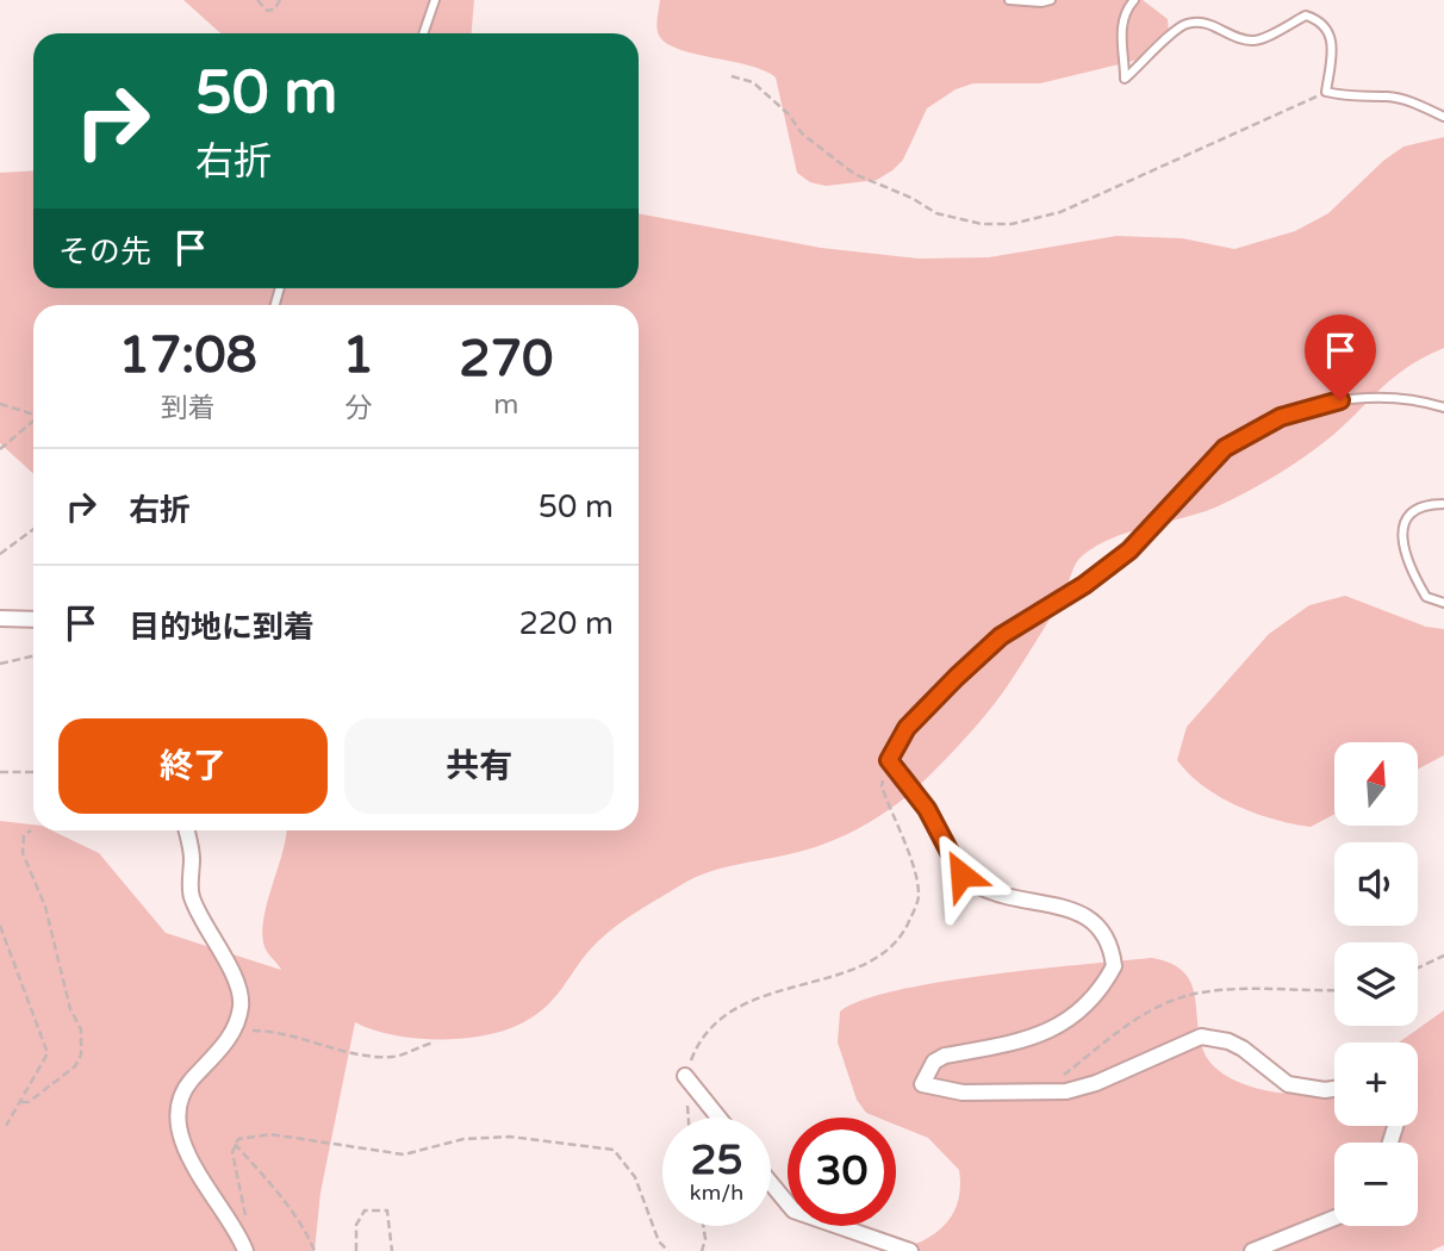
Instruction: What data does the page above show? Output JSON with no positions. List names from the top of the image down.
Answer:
{
  "north": "top",
  "page": {
    "turn": ["50 m", "右折"],
    "then": "その先",
    "eta": [
      "17:08",
      "到着",
      "1",
      "分",
      "270",
      "m"
    ],
    "list": [
      {
        "name": "右折",
        "value": "50 m"
      },
      {
        "name": "目的地に到着",
        "value": "220 m"
      }
    ],
    "buttons": ["終了", "共有"],
    "map_buttons": ["+", "−"],
    "speed": "25 km/h",
    "limit": "30"
  }
}
